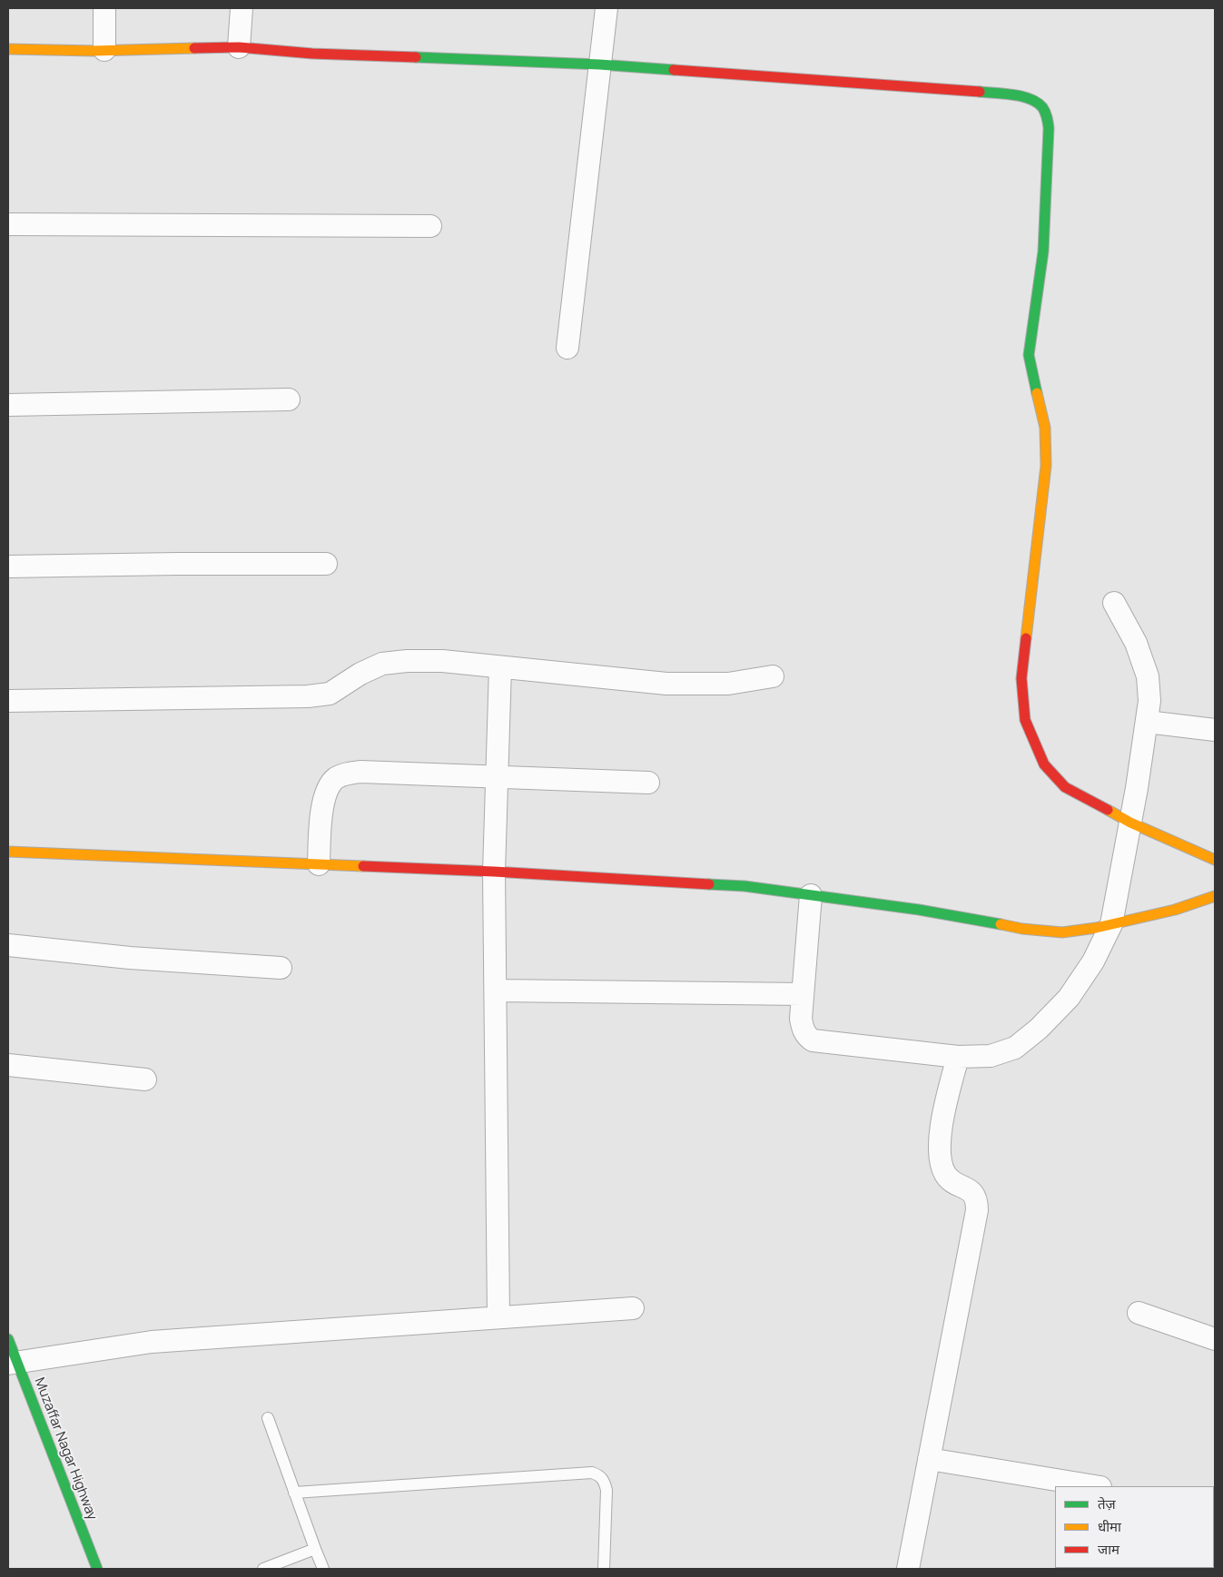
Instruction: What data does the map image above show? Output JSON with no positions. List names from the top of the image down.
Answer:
{
  "streets": {
    "street": ["Muzaffar Nagar Highway"]
  },
  "legend": ["तेज़", "धीमा", "जाम"]
}
